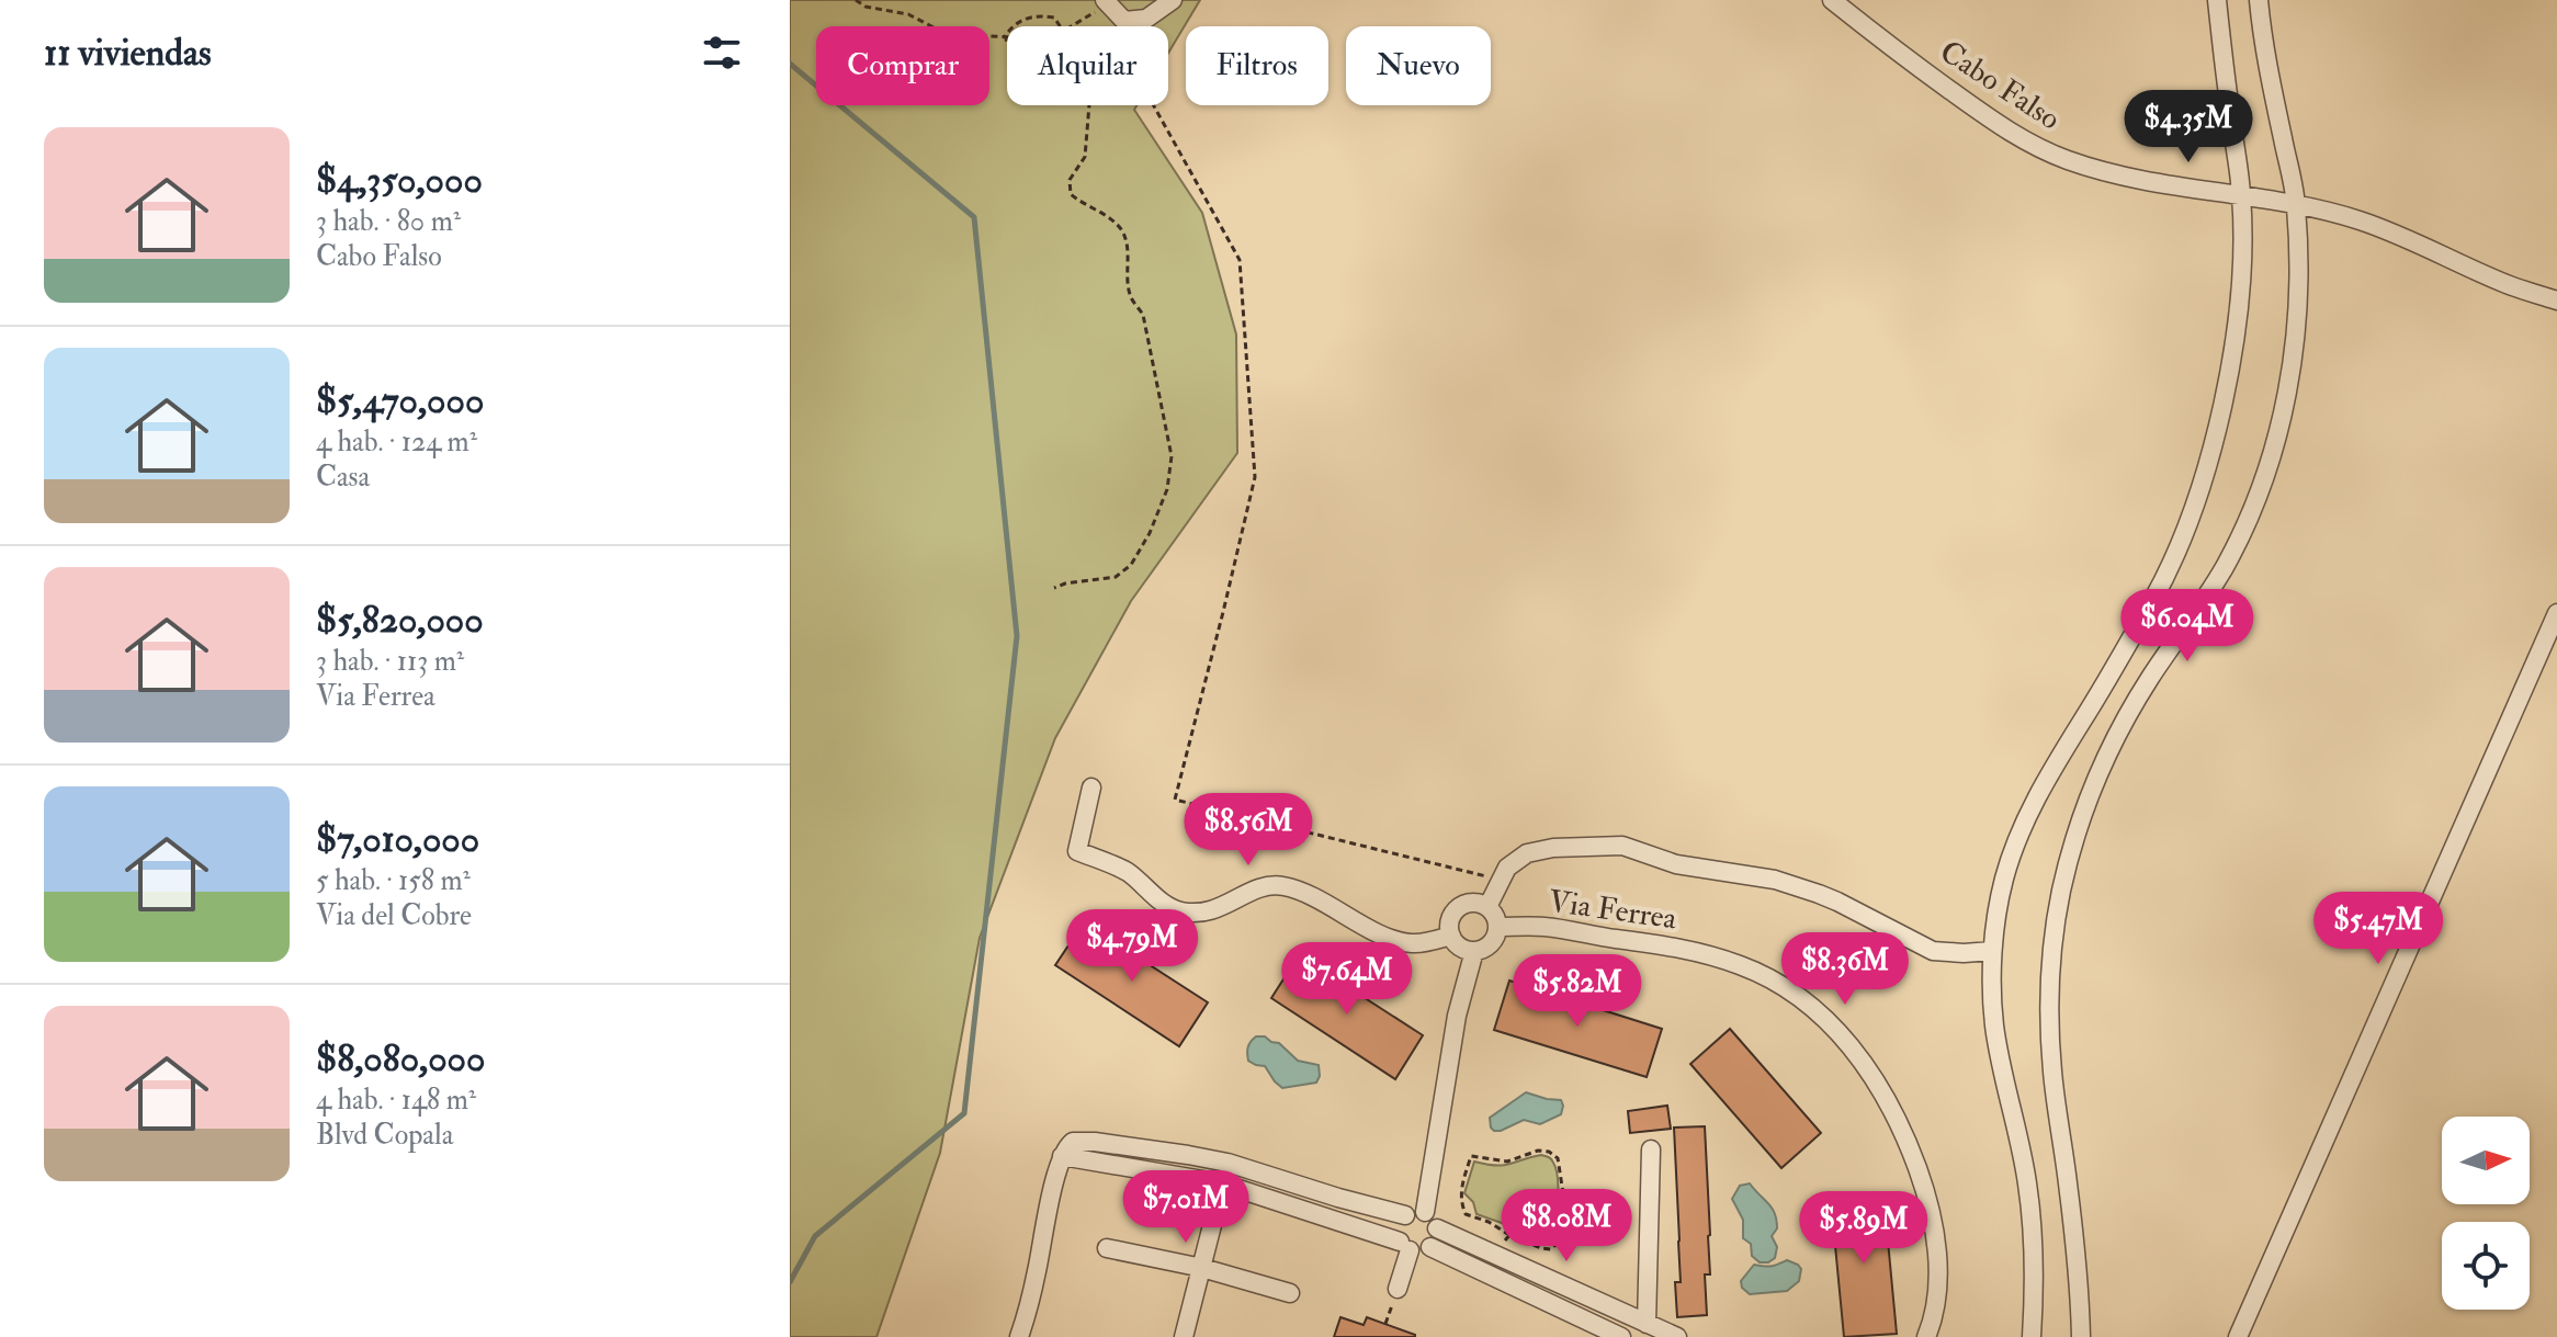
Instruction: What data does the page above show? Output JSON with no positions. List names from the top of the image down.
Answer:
{
  "streets": {
    "street": ["Cabo Falso", "Via Ferrea"]
  },
  "north": "right",
  "page": {
    "heading": "11 viviendas",
    "chip": [
      "Comprar",
      "Alquilar",
      "Filtros",
      "Nuevo"
    ],
    "price": [
      "$4.35M",
      "$6.04M",
      "$8.56M",
      "$5.47M",
      "$4.79M",
      "$8.36M",
      "$7.64M",
      "$5.82M",
      "$7.01M",
      "$8.08M",
      "$5.89M"
    ],
    "list": [
      {
        "name": "$4,350,000",
        "note": "3 hab. · 80 m² · Cabo Falso"
      },
      {
        "name": "$5,470,000",
        "note": "4 hab. · 124 m² · Casa"
      },
      {
        "name": "$5,820,000",
        "note": "3 hab. · 113 m² · Via Ferrea"
      },
      {
        "name": "$7,010,000",
        "note": "5 hab. · 158 m² · Via del Cobre"
      },
      {
        "name": "$8,080,000",
        "note": "4 hab. · 148 m² · Blvd Copala"
      }
    ]
  }
}
